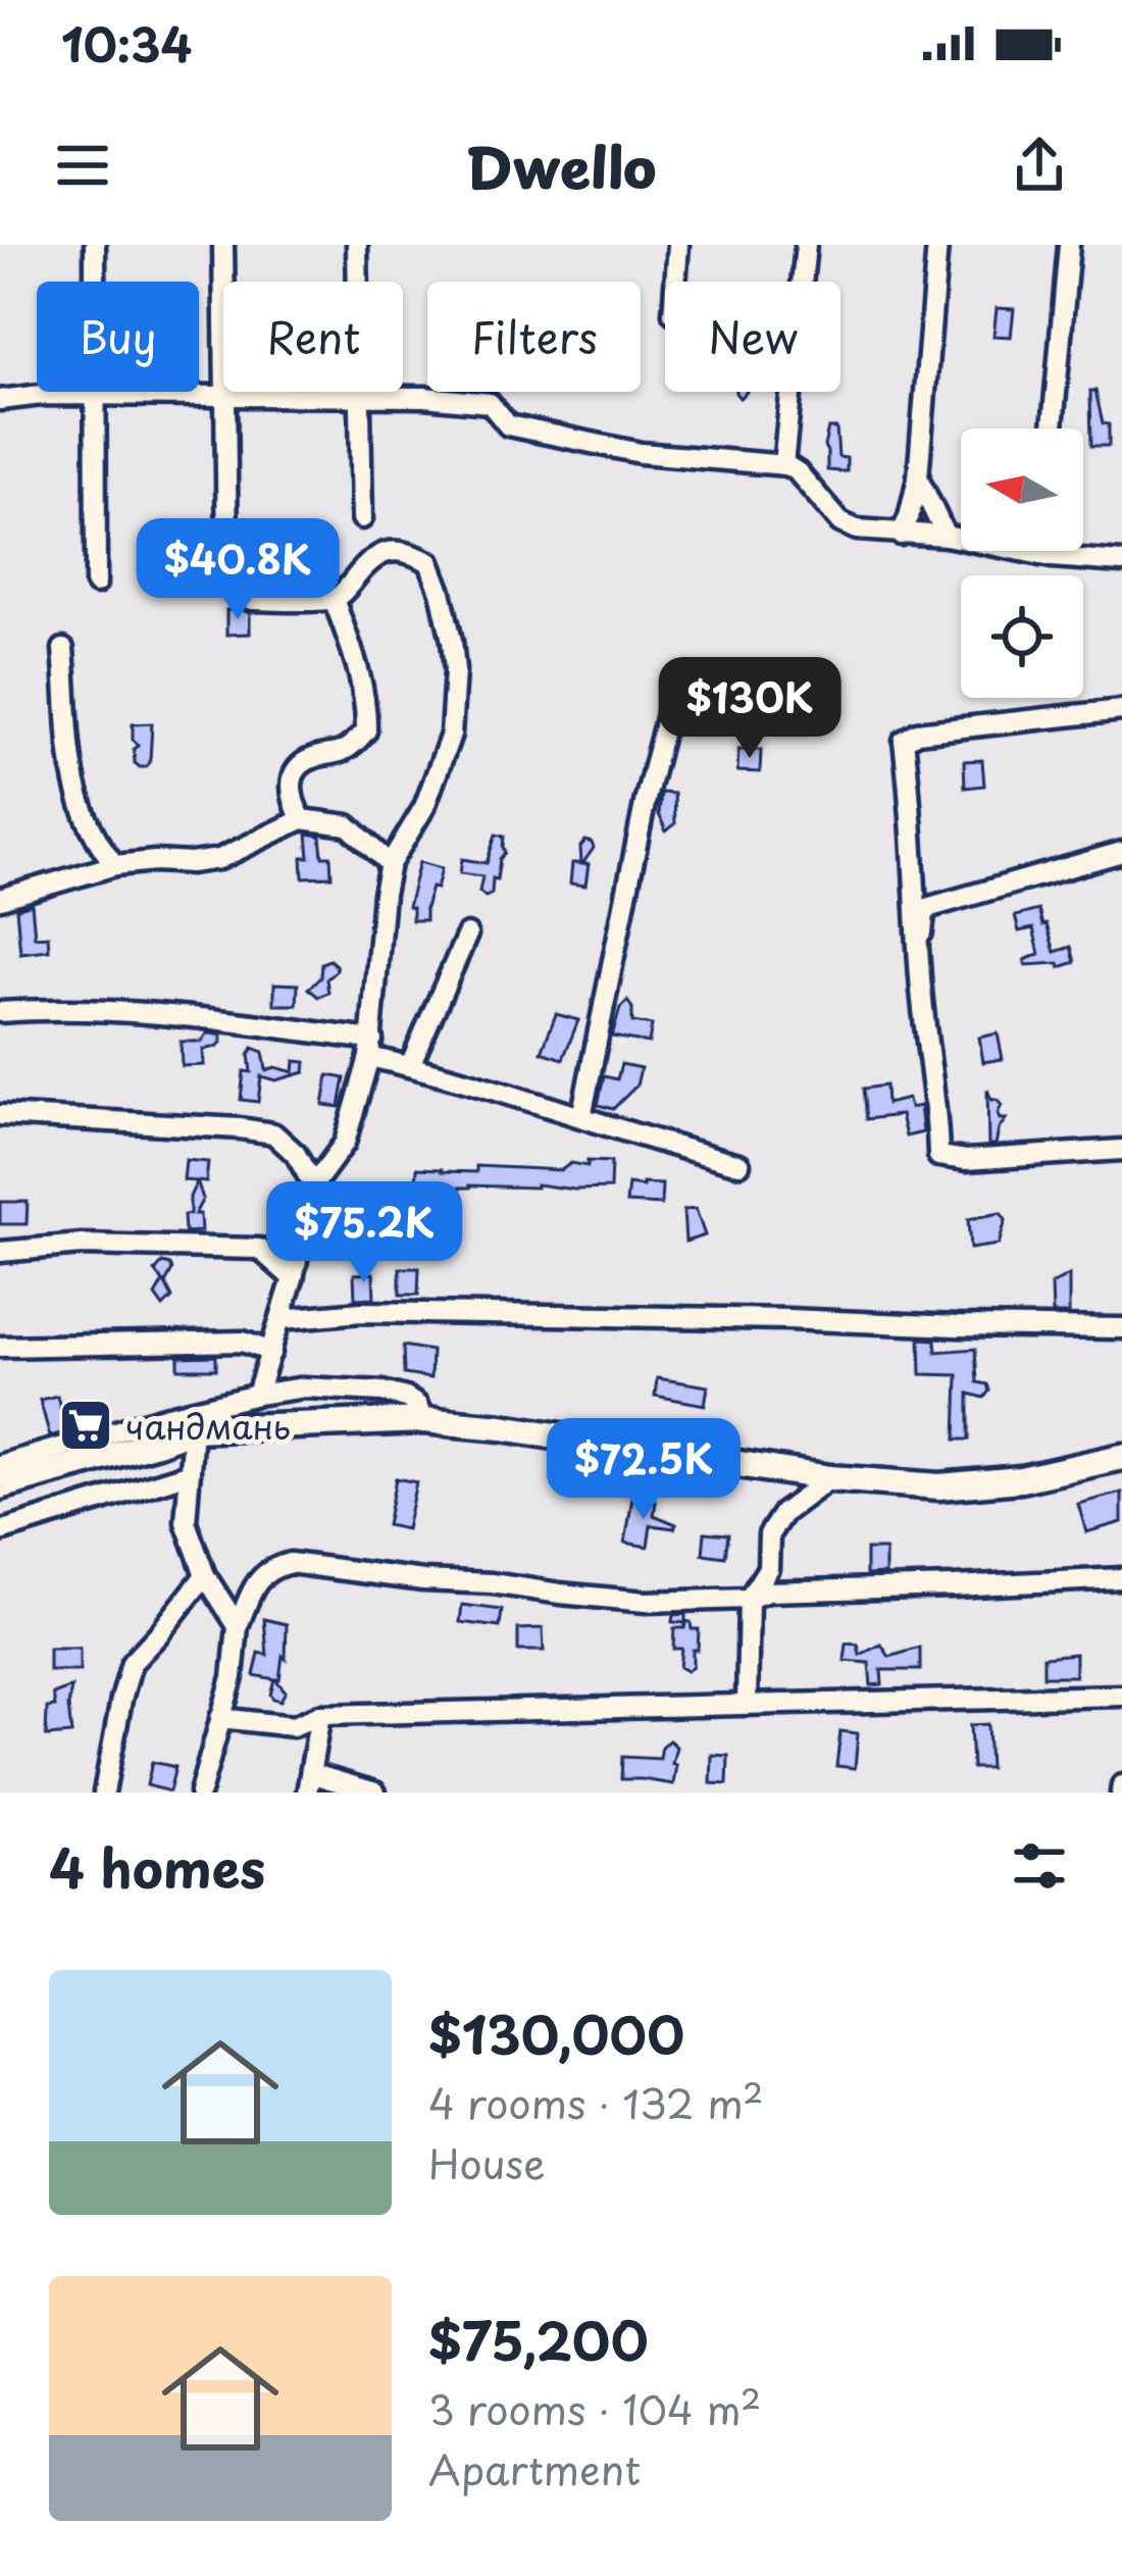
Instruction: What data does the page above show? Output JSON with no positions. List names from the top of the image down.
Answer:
{
  "places": {
    "supermarket": ["чандмань"]
  },
  "north": "left",
  "page": {
    "status": "10:34",
    "header": "Dwello",
    "chip": [
      "Buy",
      "Rent",
      "Filters",
      "New"
    ],
    "price": [
      "$40.8K",
      "$130K",
      "$75.2K",
      "$72.5K"
    ],
    "heading": "4 homes",
    "list": [
      {
        "name": "$130,000",
        "note": "4 rooms · 132 m² · House"
      },
      {
        "name": "$75,200",
        "note": "3 rooms · 104 m² · Apartment"
      }
    ]
  }
}
